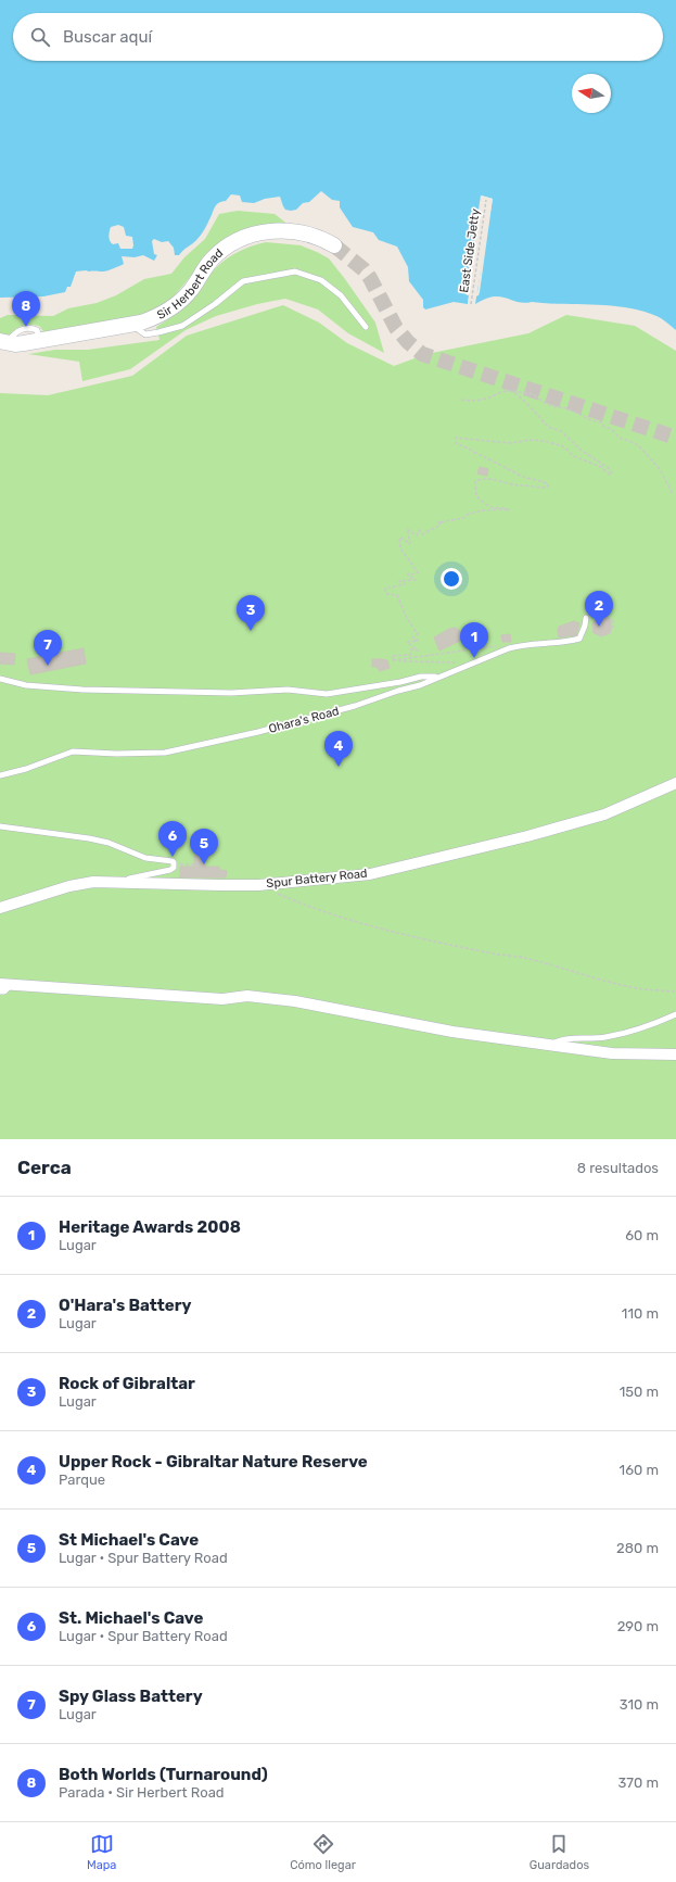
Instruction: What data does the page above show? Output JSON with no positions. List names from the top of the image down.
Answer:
{
  "streets": {
    "main road": ["Sir Herbert Road"],
    "street": ["Spur Battery Road"],
    "lane": ["Ohara's Road"],
    "path": ["East Side Jetty"]
  },
  "north": "left",
  "page": {
    "search": "Buscar aquí",
    "pins": [
      "8",
      "2",
      "3",
      "1",
      "7",
      "4",
      "6",
      "5"
    ],
    "heading": ["Cerca", "8 resultados"],
    "list": [
      {
        "mark": "1",
        "name": "Heritage Awards 2008",
        "note": "Lugar",
        "value": "60 m"
      },
      {
        "mark": "2",
        "name": "O'Hara's Battery",
        "note": "Lugar",
        "value": "110 m"
      },
      {
        "mark": "3",
        "name": "Rock of Gibraltar",
        "note": "Lugar",
        "value": "150 m"
      },
      {
        "mark": "4",
        "name": "Upper Rock - Gibraltar Nature Reserve",
        "note": "Parque",
        "value": "160 m"
      },
      {
        "mark": "5",
        "name": "St Michael's Cave",
        "note": "Lugar · Spur Battery Road",
        "value": "280 m"
      },
      {
        "mark": "6",
        "name": "St. Michael's Cave",
        "note": "Lugar · Spur Battery Road",
        "value": "290 m"
      },
      {
        "mark": "7",
        "name": "Spy Glass Battery",
        "note": "Lugar",
        "value": "310 m"
      },
      {
        "mark": "8",
        "name": "Both Worlds (Turnaround)",
        "note": "Parada · Sir Herbert Road",
        "value": "370 m"
      }
    ],
    "nav": ["Mapa", "Cómo llegar", "Guardados"]
  }
}
